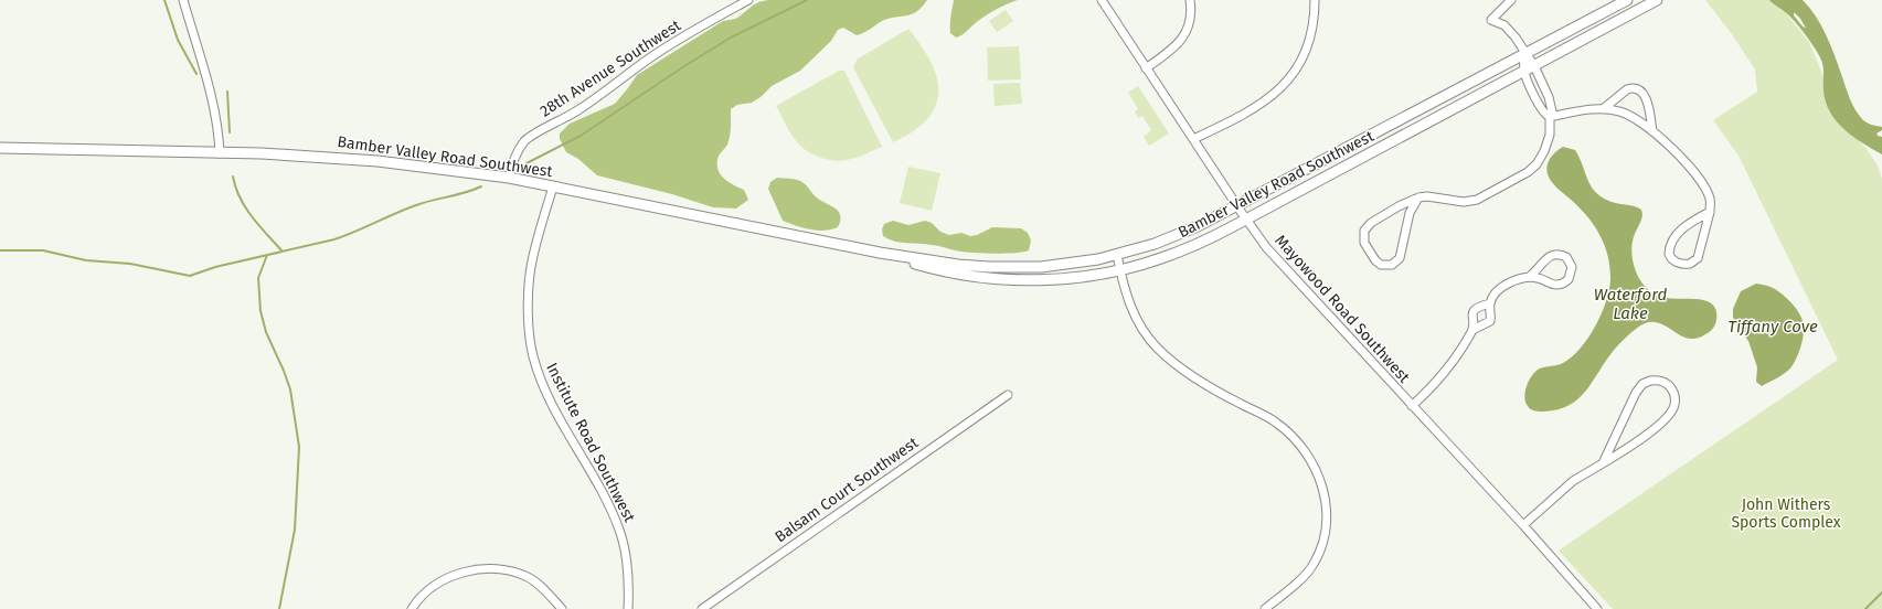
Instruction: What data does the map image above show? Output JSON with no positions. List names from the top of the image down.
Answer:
{
  "streets": {
    "main road": ["Bamber Valley Road Southwest"],
    "street": [
      "28th Avenue Southwest",
      "Mayowood Road Southwest",
      "Institute Road Southwest",
      "Balsam Court Southwest"
    ]
  },
  "crossings": [
    ["28th Avenue Southwest", "Bamber Valley Road Southwest"],
    ["Bamber Valley Road Southwest", "Mayowood Road Southwest"],
    ["Bamber Valley Road Southwest", "Institute Road Southwest"]
  ],
  "water": ["Waterford Lake", "Tiffany Cove"],
  "parks": ["John Withers Sports Complex"]
}
